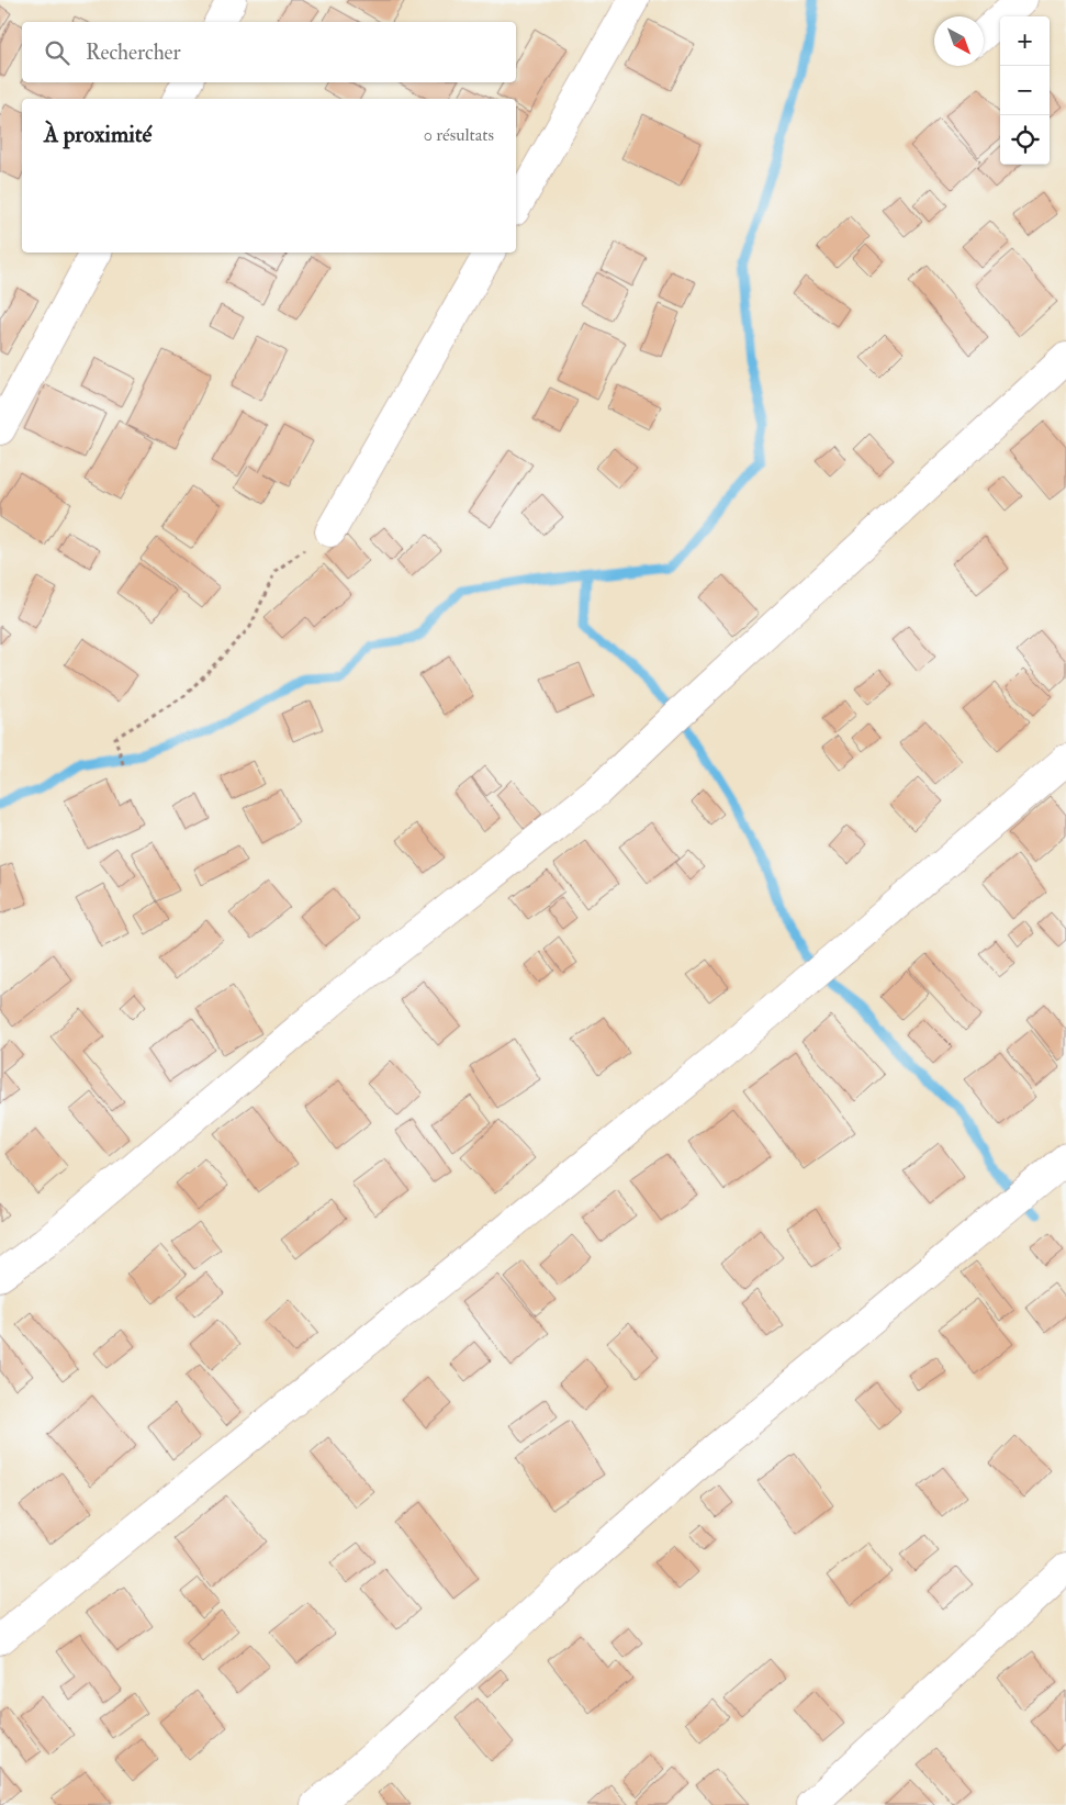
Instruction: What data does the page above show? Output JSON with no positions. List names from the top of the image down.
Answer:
{
  "north": "bottom right",
  "page": {
    "map_buttons": ["+", "−"],
    "search": "Rechercher",
    "heading": ["À proximité", "0 résultats"]
  }
}
